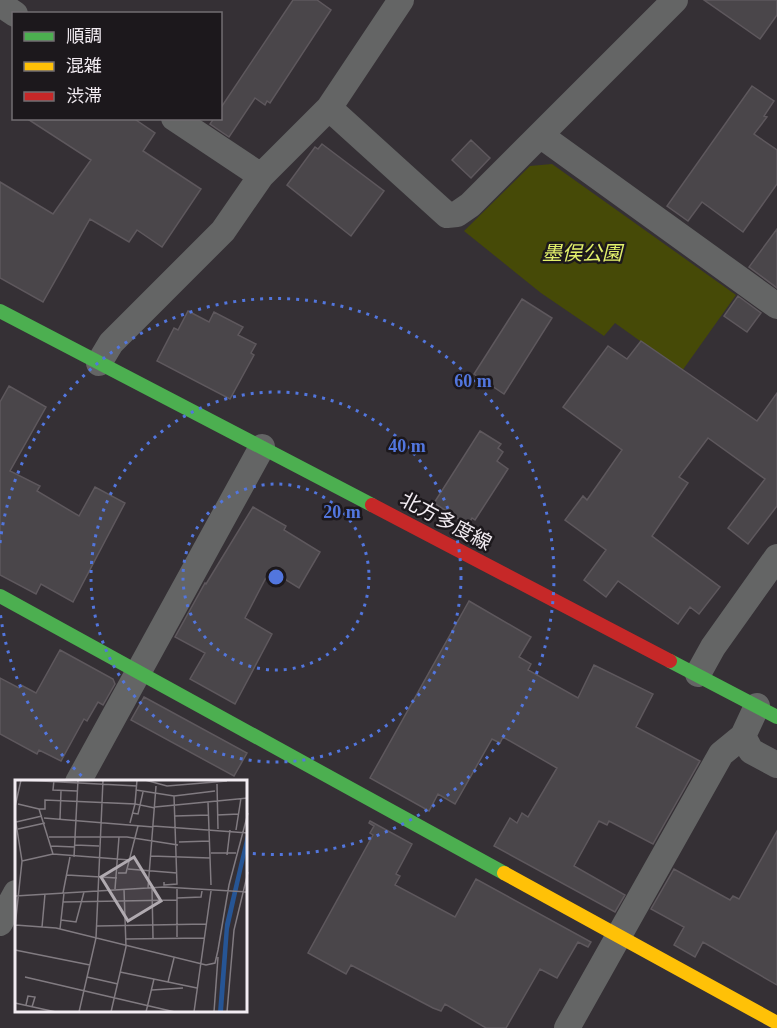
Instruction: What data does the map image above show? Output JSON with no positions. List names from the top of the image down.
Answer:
{
  "streets": {
    "street": ["北方多度線"]
  },
  "parks": ["墨俣公園"],
  "legend": ["順調", "混雑", "渋滞"],
  "rings": ["60 m", "40 m", "20 m"]
}
